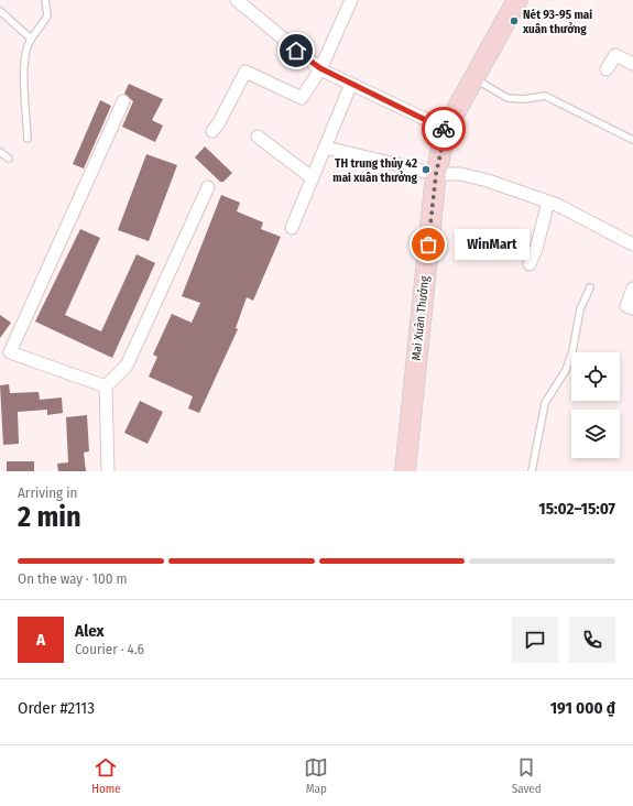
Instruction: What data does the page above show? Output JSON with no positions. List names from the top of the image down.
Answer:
{
  "streets": {
    "main road": ["Mai Xuân Thưởng"]
  },
  "places": ["Nét 93-95 mai xuân thưởng", "TH trung thủy 42 mai xuân thưởng", "WinMart"],
  "page": {
    "bubble": "WinMart",
    "heading": ["2 min", "Arriving in", "15:02–15:07"],
    "panel": [
      "Alex",
      "Courier · 4.6",
      "Order #2113",
      "191 000 ₫"
    ],
    "bar": "On the way · 100 m",
    "round": "A",
    "tabs": ["Home", "Map", "Saved"]
  }
}
